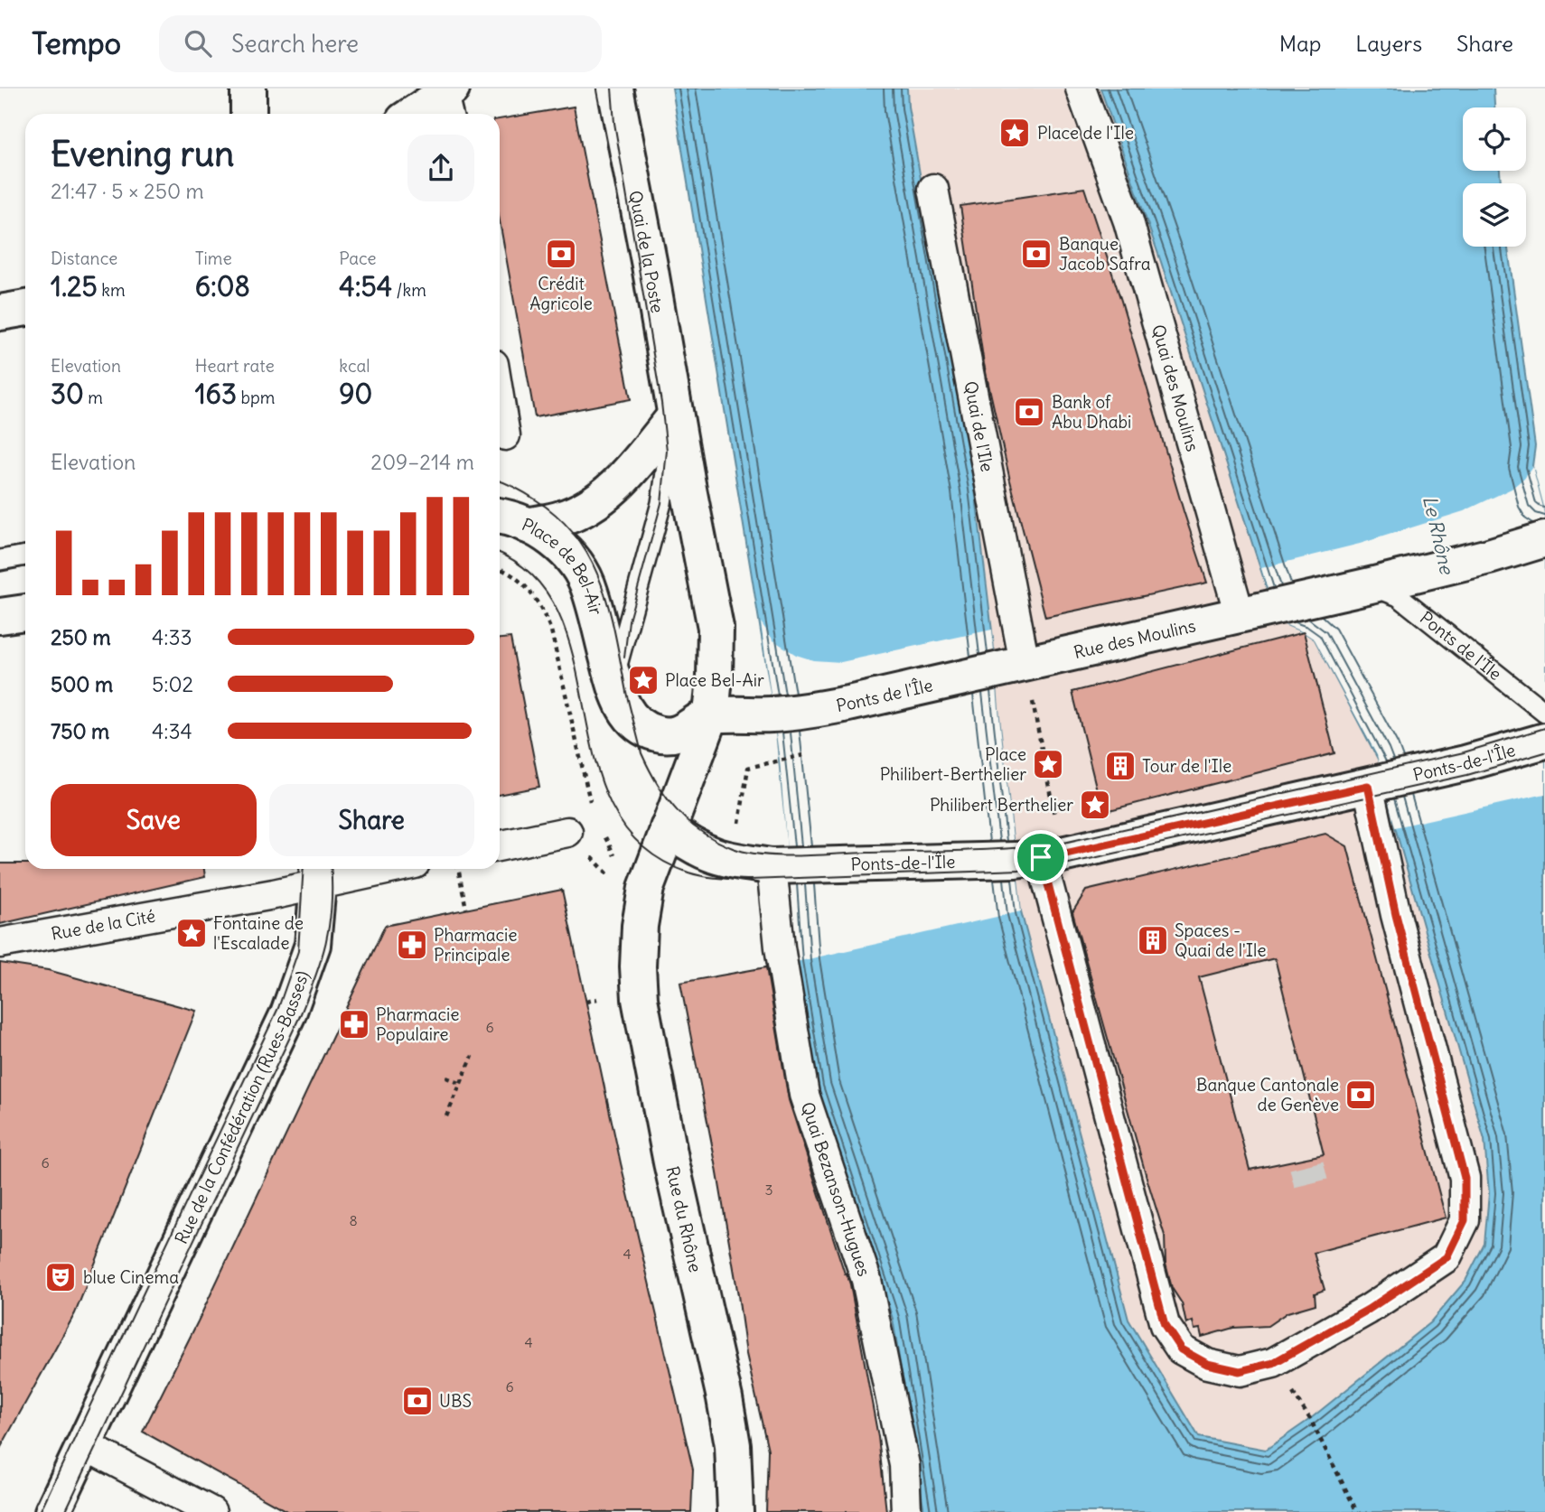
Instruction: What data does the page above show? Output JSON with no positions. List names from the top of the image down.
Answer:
{
  "streets": {
    "street": [
      "Quai de la Poste",
      "Quai des Moulins",
      "Quai de l'Ile",
      "Place de Bel-Air",
      "Rue des Moulins",
      "Ponts de l'Île",
      "Ponts-de-l'Île",
      "Rue de la Cité",
      "Rue de la Confédération (Rues-Basses)",
      "Quai Bezanson-Hugues",
      "Rue du Rhône"
    ]
  },
  "crossings": [
    ["Quai de la Poste", "Place de Bel-Air"],
    ["Quai des Moulins", "Rue des Moulins"],
    ["Quai de l'Ile", "Rue des Moulins"],
    ["Quai de l'Ile", "Ponts de l'Île"],
    ["Place de Bel-Air", "Ponts de l'Île"],
    ["Rue des Moulins", "Ponts de l'Île"],
    ["Ponts-de-l'Île", "Quai Bezanson-Hugues"],
    ["Rue de la Cité", "Rue de la Confédération (Rues-Basses)"]
  ],
  "water": ["Le Rhône"],
  "places": {
    "place": [
      "Place de l'Ile",
      "Place Bel-Air",
      "Place Philibert-Berthelier",
      "Philibert Berthelier",
      "Fontaine de l'Escalade"
    ],
    "bank": [
      "Crédit Agricole",
      "Banque Jacob Safra",
      "Bank of Abu Dhabi",
      "Banque Cantonale de Genève",
      "UBS"
    ],
    "building": ["Tour de l'Ile", "Spaces - Quai de l'Ile"],
    "pharmacy": ["Pharmacie Principale", "Pharmacie Populaire"],
    "theatre": ["blue Cinema"]
  },
  "house_numbers": [
    "6",
    "6",
    "3",
    "8",
    "4",
    "4",
    "6"
  ],
  "page": {
    "header": "Tempo",
    "search": "Search here",
    "nav": ["Map", "Layers", "Share"],
    "heading": ["Evening run", "21:47 · 5 × 250 m"],
    "stats": [
      ["Distance", "1.25 km"],
      ["Time", "6:08"],
      ["Pace", "4:54 /km"],
      ["Elevation", "30 m"],
      ["Heart rate", "163 bpm"],
      ["kcal", "90"]
    ],
    "chart": ["Elevation", "209–214 m"],
    "list": [
      {
        "name": "250 m",
        "note": "4:33"
      },
      {
        "name": "500 m",
        "note": "5:02"
      },
      {
        "name": "750 m",
        "note": "4:34"
      }
    ],
    "buttons": ["Save", "Share"]
  }
}
